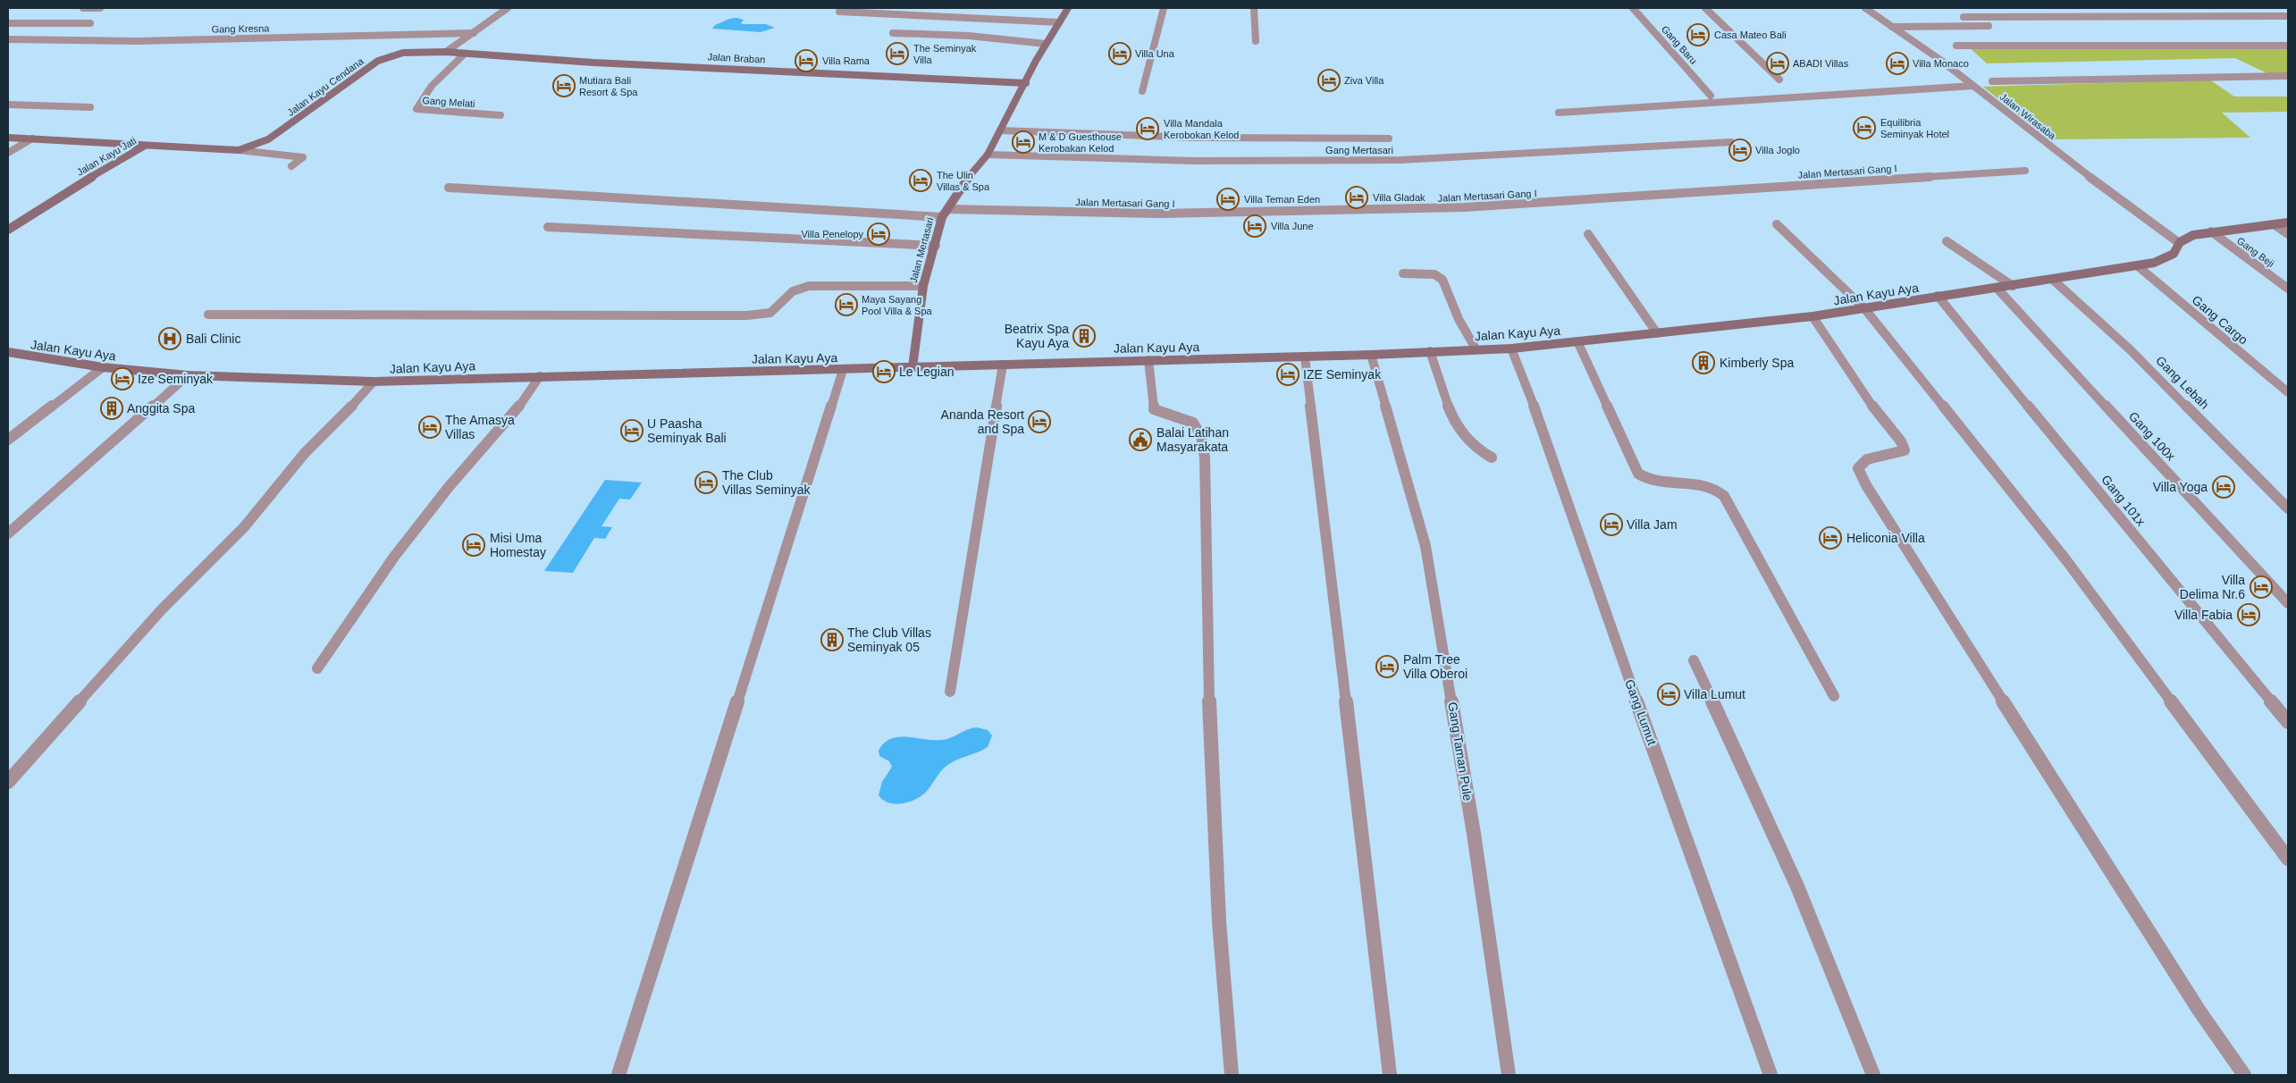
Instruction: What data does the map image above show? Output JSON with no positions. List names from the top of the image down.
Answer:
{
  "streets": {
    "street": [
      "Gang Kresna",
      "Gang Baru",
      "Jalan Braban",
      "Jalan Kayu Cendana",
      "Gang Melati",
      "Jalan Wirasaba",
      "Gang Mertasari",
      "Jalan Kayu Jati",
      "Jalan Mertasari Gang I",
      "Jalan Mertasari",
      "Gang Beji",
      "Jalan Kayu Aya",
      "Gang Cargo",
      "Gang Lebah",
      "Gang 100x",
      "Gang 101x",
      "Gang Lumut",
      "Gang Taman Pule"
    ]
  },
  "crossings": [
    ["Jalan Braban", "Jalan Kayu Cendana"],
    ["Jalan Braban", "Gang Melati"],
    ["Jalan Braban", "Jalan Mertasari"],
    ["Jalan Kayu Cendana", "Jalan Kayu Jati"],
    ["Jalan Wirasaba", "Jalan Kayu Aya"],
    ["Gang Mertasari", "Jalan Mertasari"],
    ["Jalan Mertasari Gang I", "Jalan Mertasari"],
    ["Jalan Mertasari", "Jalan Kayu Aya"],
    ["Gang Beji", "Jalan Kayu Aya"],
    ["Jalan Kayu Aya", "Gang Cargo"],
    ["Jalan Kayu Aya", "Gang Lebah"],
    ["Jalan Kayu Aya", "Gang 100x"],
    ["Jalan Kayu Aya", "Gang 101x"],
    ["Jalan Kayu Aya", "Gang Lumut"],
    ["Jalan Kayu Aya", "Gang Taman Pule"]
  ],
  "places": {
    "hotel": [
      "Casa Mateo Bali",
      "The Seminyak Villa",
      "Villa Una",
      "Villa Rama",
      "ABADI Villas",
      "Villa Monaco",
      "Ziva Villa",
      "Mutiara Bali Resort & Spa",
      "Equilibria Seminyak Hotel",
      "Villa Mandala Kerobokan Kelod",
      "M & D Guesthouse Kerobakan Kelod",
      "Villa Joglo",
      "The Ulin Villas & Spa",
      "Villa Gladak",
      "Villa Teman Eden",
      "Villa June",
      "Villa Penelopy",
      "Maya Sayang Pool Villa & Spa",
      "Le Legian",
      "IZE Seminyak",
      "Ize Seminyak",
      "Ananda Resort and Spa",
      "The Amasya Villas",
      "U Paasha Seminyak Bali",
      "The Club Villas Seminyak",
      "Villa Yoga",
      "Villa Jam",
      "Heliconia Villa",
      "Misi Uma Homestay",
      "Villa Delima Nr.6",
      "Villa Fabia",
      "Palm Tree Villa Oberoi",
      "Villa Lumut"
    ],
    "building": [
      "Beatrix Spa Kayu Aya",
      "Kimberly Spa",
      "Anggita Spa",
      "The Club Villas Seminyak 05"
    ],
    "hospital": ["Bali Clinic"],
    "public building": ["Balai Latihan Masyarakata"]
  }
}
